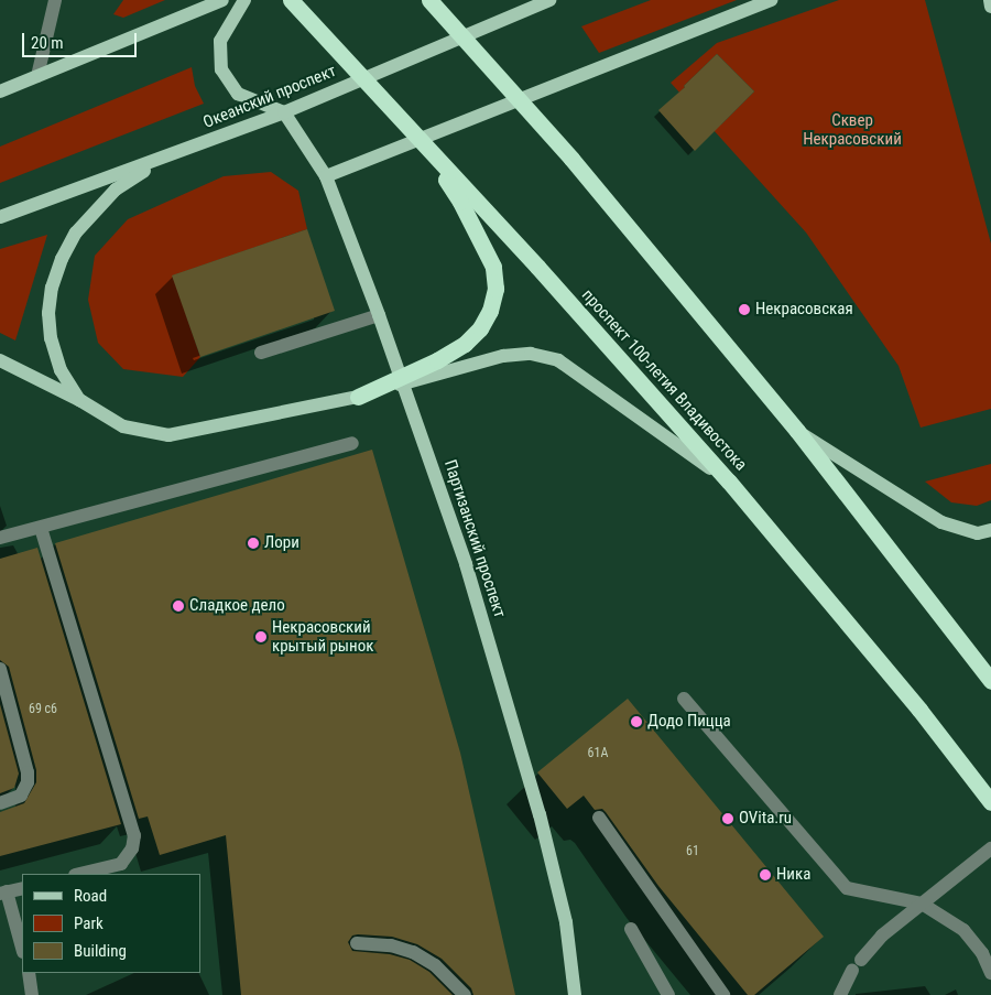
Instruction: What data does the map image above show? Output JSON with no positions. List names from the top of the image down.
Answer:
{
  "streets": {
    "highway": ["проспект 100-летия Владивостока"],
    "main road": ["Океанский проспект", "Партизанский проспект"]
  },
  "crossings": [
    ["Океанский проспект", "Партизанский проспект"]
  ],
  "parks": ["Сквер Некрасовский"],
  "places": [
    "Некрасовская",
    "Лори",
    "Сладкое дело",
    "Некрасовский крытый рынок",
    "Додо Пицца",
    "OVita.ru",
    "Ника"
  ],
  "house_numbers": ["69 с6", "61А", "61"],
  "legend": ["Road", "Park", "Building"],
  "scale_bar": "20 m"
}
